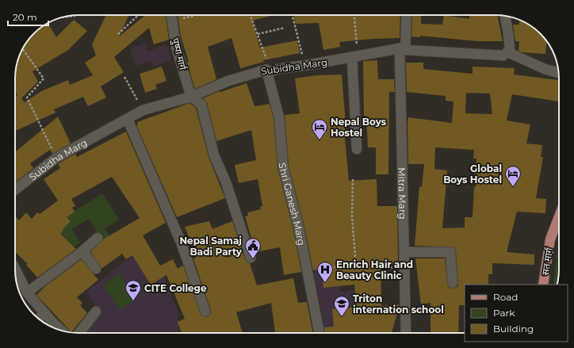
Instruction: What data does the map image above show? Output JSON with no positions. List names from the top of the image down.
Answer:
{
  "streets": {
    "main road": ["सत मार्ग"],
    "street": [
      "पुष्पा मार्ग",
      "Subidha Marg",
      "Mitra Marg",
      "Shri Ganesh Marg"
    ]
  },
  "crossings": [
    ["पुष्पा मार्ग", "Subidha Marg"],
    ["Subidha Marg", "Mitra Marg"],
    ["Subidha Marg", "Shri Ganesh Marg"]
  ],
  "places": {
    "hotel": ["Nepal Boys Hostel", "Global Boys Hostel"],
    "public building": ["Nepal Samaj Badi Party"],
    "hospital": ["Enrich Hair and Beauty Clinic"],
    "school or university": ["CITE College", "Triton internation school"]
  },
  "legend": ["Road", "Park", "Building"],
  "scale_bar": "20 m"
}
